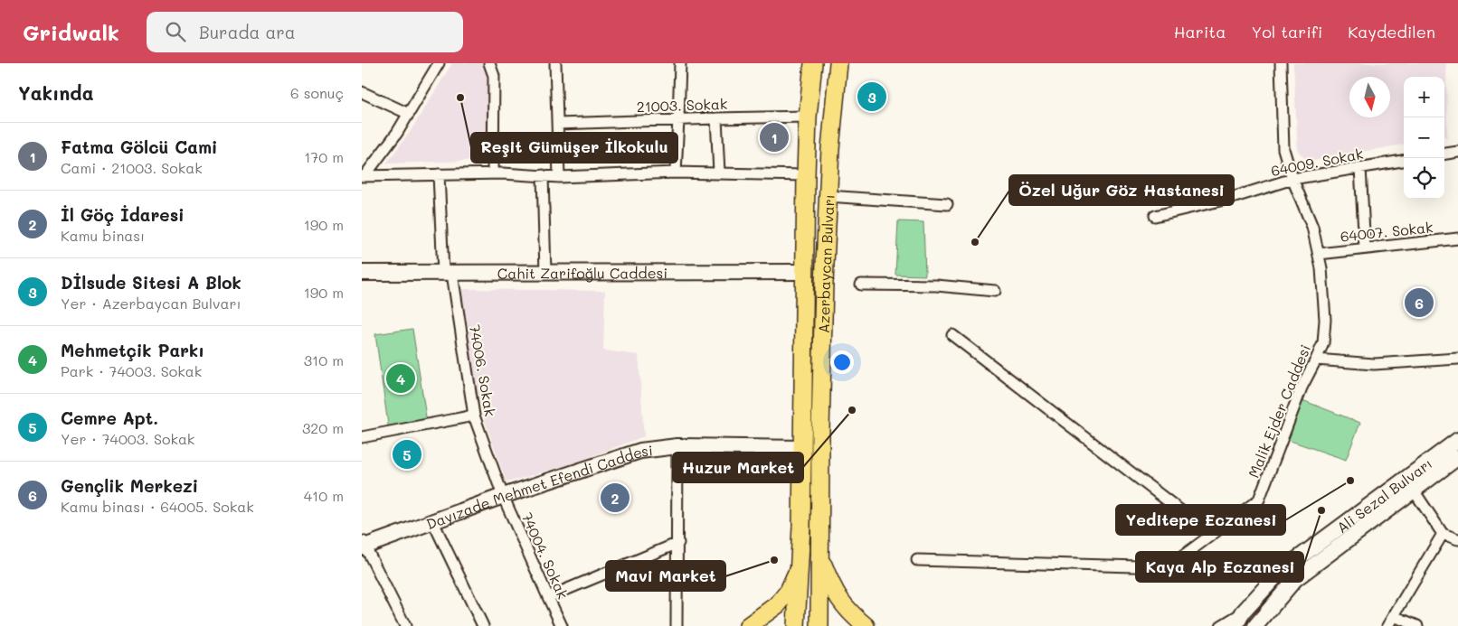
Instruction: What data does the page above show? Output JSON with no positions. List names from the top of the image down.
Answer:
{
  "streets": {
    "main road": ["Azerbaycan Bulvarı"],
    "street": [
      "21003. Sokak",
      "64009. Sokak",
      "64007. Sokak",
      "Cahit Zarifoğlu Caddesi",
      "74006. Sokak",
      "Malik Ejder Caddesi",
      "Dayızade Mehmet Efendi Caddesi",
      "Ali Sezal Bulvarı",
      "74004. Sokak"
    ]
  },
  "crossings": [
    ["64009. Sokak", "Malik Ejder Caddesi"],
    ["64007. Sokak", "Malik Ejder Caddesi"],
    ["Cahit Zarifoğlu Caddesi", "74006. Sokak"],
    ["74006. Sokak", "Dayızade Mehmet Efendi Caddesi"],
    ["74006. Sokak", "74004. Sokak"],
    ["Dayızade Mehmet Efendi Caddesi", "74004. Sokak"]
  ],
  "places": [
    "Reşit Gümüşer İlkokulu",
    "Özel Uğur Göz Hastanesi",
    "Huzur Market",
    "Yeditepe Eczanesi",
    "Kaya Alp Eczanesi",
    "Mavi Market"
  ],
  "north": "bottom",
  "page": {
    "header": "Gridwalk",
    "search": "Burada ara",
    "nav": ["Harita", "Yol tarifi", "Kaydedilen"],
    "heading": ["Yakında", "6 sonuç"],
    "map_buttons": ["+", "−"],
    "pins": [
      "3",
      "1",
      "6",
      "4",
      "5",
      "2"
    ],
    "list": [
      {
        "mark": "1",
        "name": "Fatma Gölcü Cami",
        "note": "Cami · 21003. Sokak",
        "value": "170 m"
      },
      {
        "mark": "2",
        "name": "İl Göç İdaresi",
        "note": "Kamu binası",
        "value": "190 m"
      },
      {
        "mark": "3",
        "name": "Dİlsude Sitesi A Blok",
        "note": "Yer · Azerbaycan Bulvarı",
        "value": "190 m"
      },
      {
        "mark": "4",
        "name": "Mehmetçik Parkı",
        "note": "Park · 74003. Sokak",
        "value": "310 m"
      },
      {
        "mark": "5",
        "name": "Cemre Apt.",
        "note": "Yer · 74003. Sokak",
        "value": "320 m"
      },
      {
        "mark": "6",
        "name": "Gençlik Merkezi",
        "note": "Kamu binası · 64005. Sokak",
        "value": "410 m"
      }
    ]
  }
}
